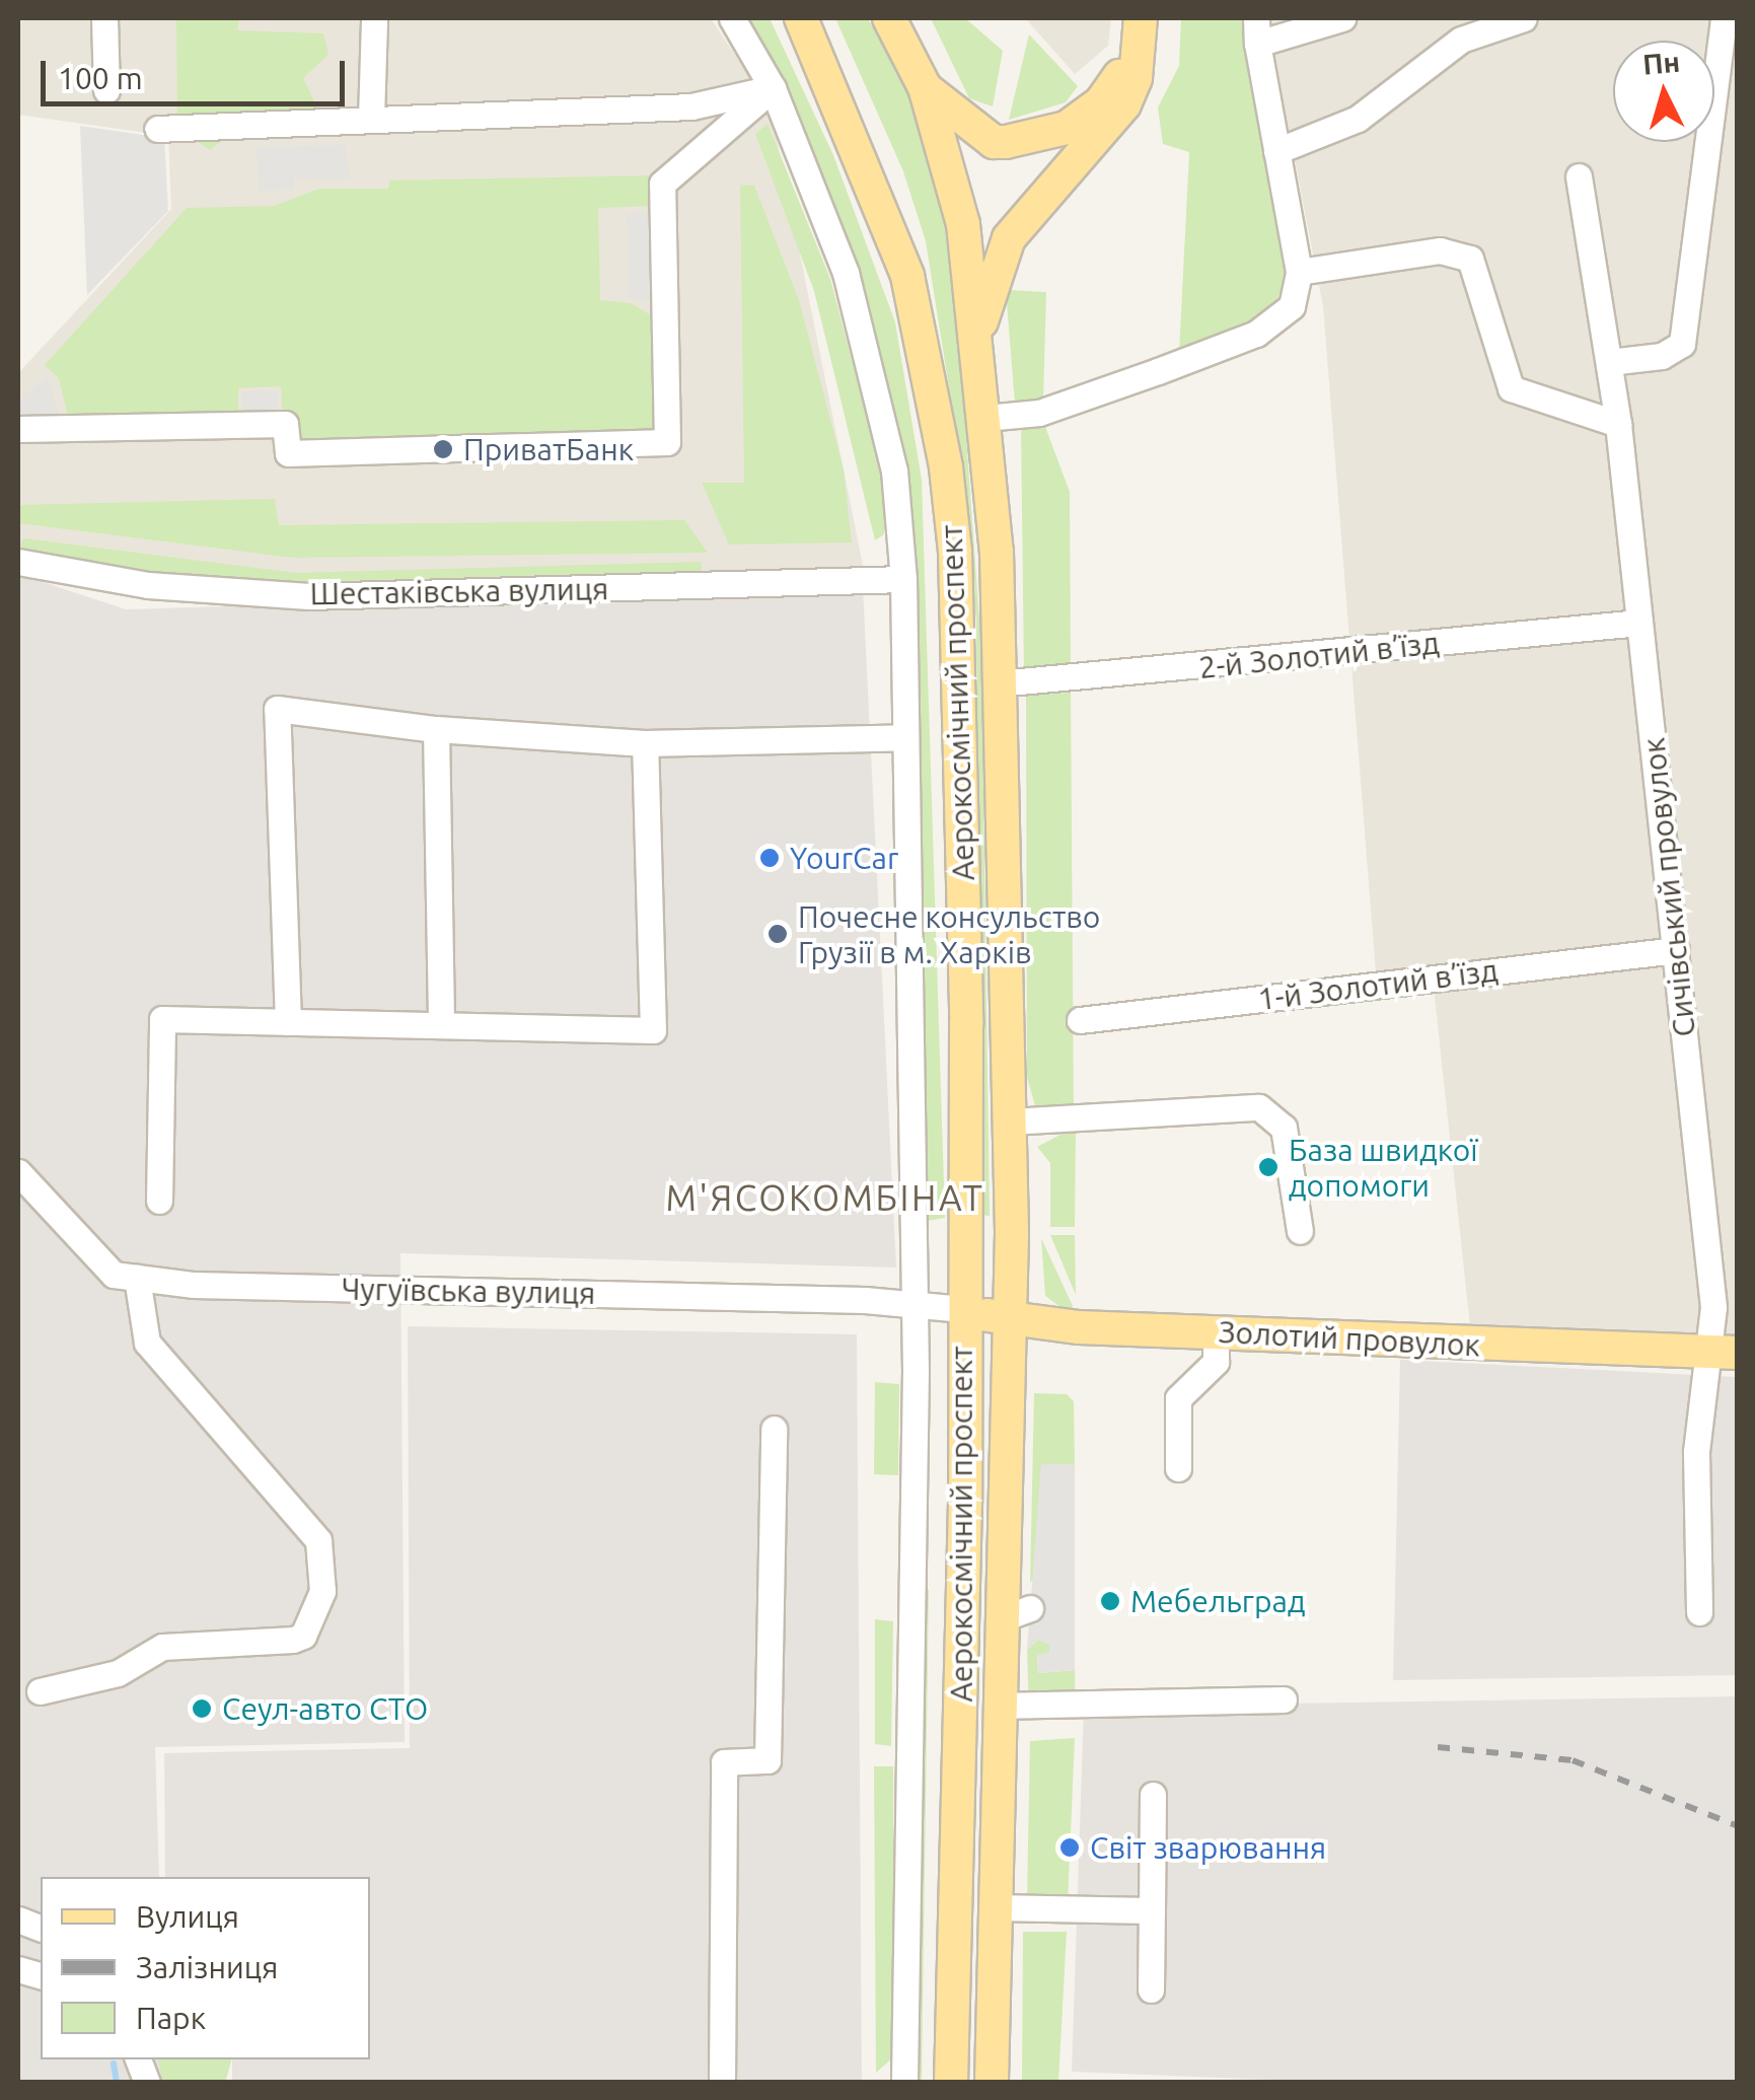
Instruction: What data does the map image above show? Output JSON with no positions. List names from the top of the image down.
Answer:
{
  "streets": {
    "main road": ["Аерокосмічний проспект", "Золотий провулок"],
    "street": [
      "Шестаківська вулиця",
      "2-й Золотий в’їзд",
      "Сичівський провулок",
      "1-й Золотий в’їзд",
      "Чугуївська вулиця"
    ]
  },
  "crossings": [
    ["2-й Золотий в’їзд", "Аерокосмічний проспект"],
    ["2-й Золотий в’їзд", "Сичівський провулок"],
    ["Аерокосмічний проспект", "Чугуївська вулиця"],
    ["Аерокосмічний проспект", "Золотий провулок"],
    ["Сичівський провулок", "1-й Золотий в’їзд"],
    ["Сичівський провулок", "Золотий провулок"],
    ["Чугуївська вулиця", "Золотий провулок"]
  ],
  "districts": ["М'ЯСОКОМБІНАТ"],
  "places": [
    "ПриватБанк",
    "YourCar",
    "Почесне консульство Грузії в м. Харків",
    "База швидкої допомоги",
    "Мебельград",
    "Сеул-авто СТО",
    "Світ зварювання"
  ],
  "legend": ["Вулиця", "Залізниця", "Парк"],
  "scale_bar": "100 m",
  "north": "top"
}
